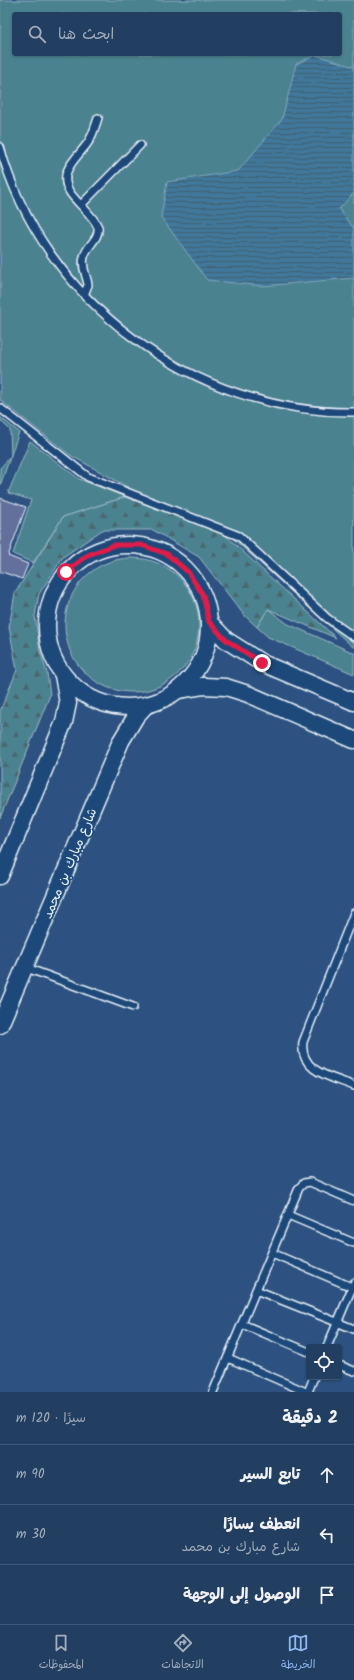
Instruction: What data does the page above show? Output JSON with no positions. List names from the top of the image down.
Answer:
{
  "streets": {
    "street": ["شارع مبارك بن محمد"]
  },
  "page": {
    "search": "ابحث هنا",
    "heading": ["2 دقيقة", "سيرًا · 120 m"],
    "list": [
      ["تابع السير", "90 m"],
      ["انعطف يسارًا", "شارع مبارك بن محمد", "30 m"],
      "الوصول إلى الوجهة"
    ],
    "nav": ["الخريطة", "الاتجاهات", "المحفوظات"]
  }
}
